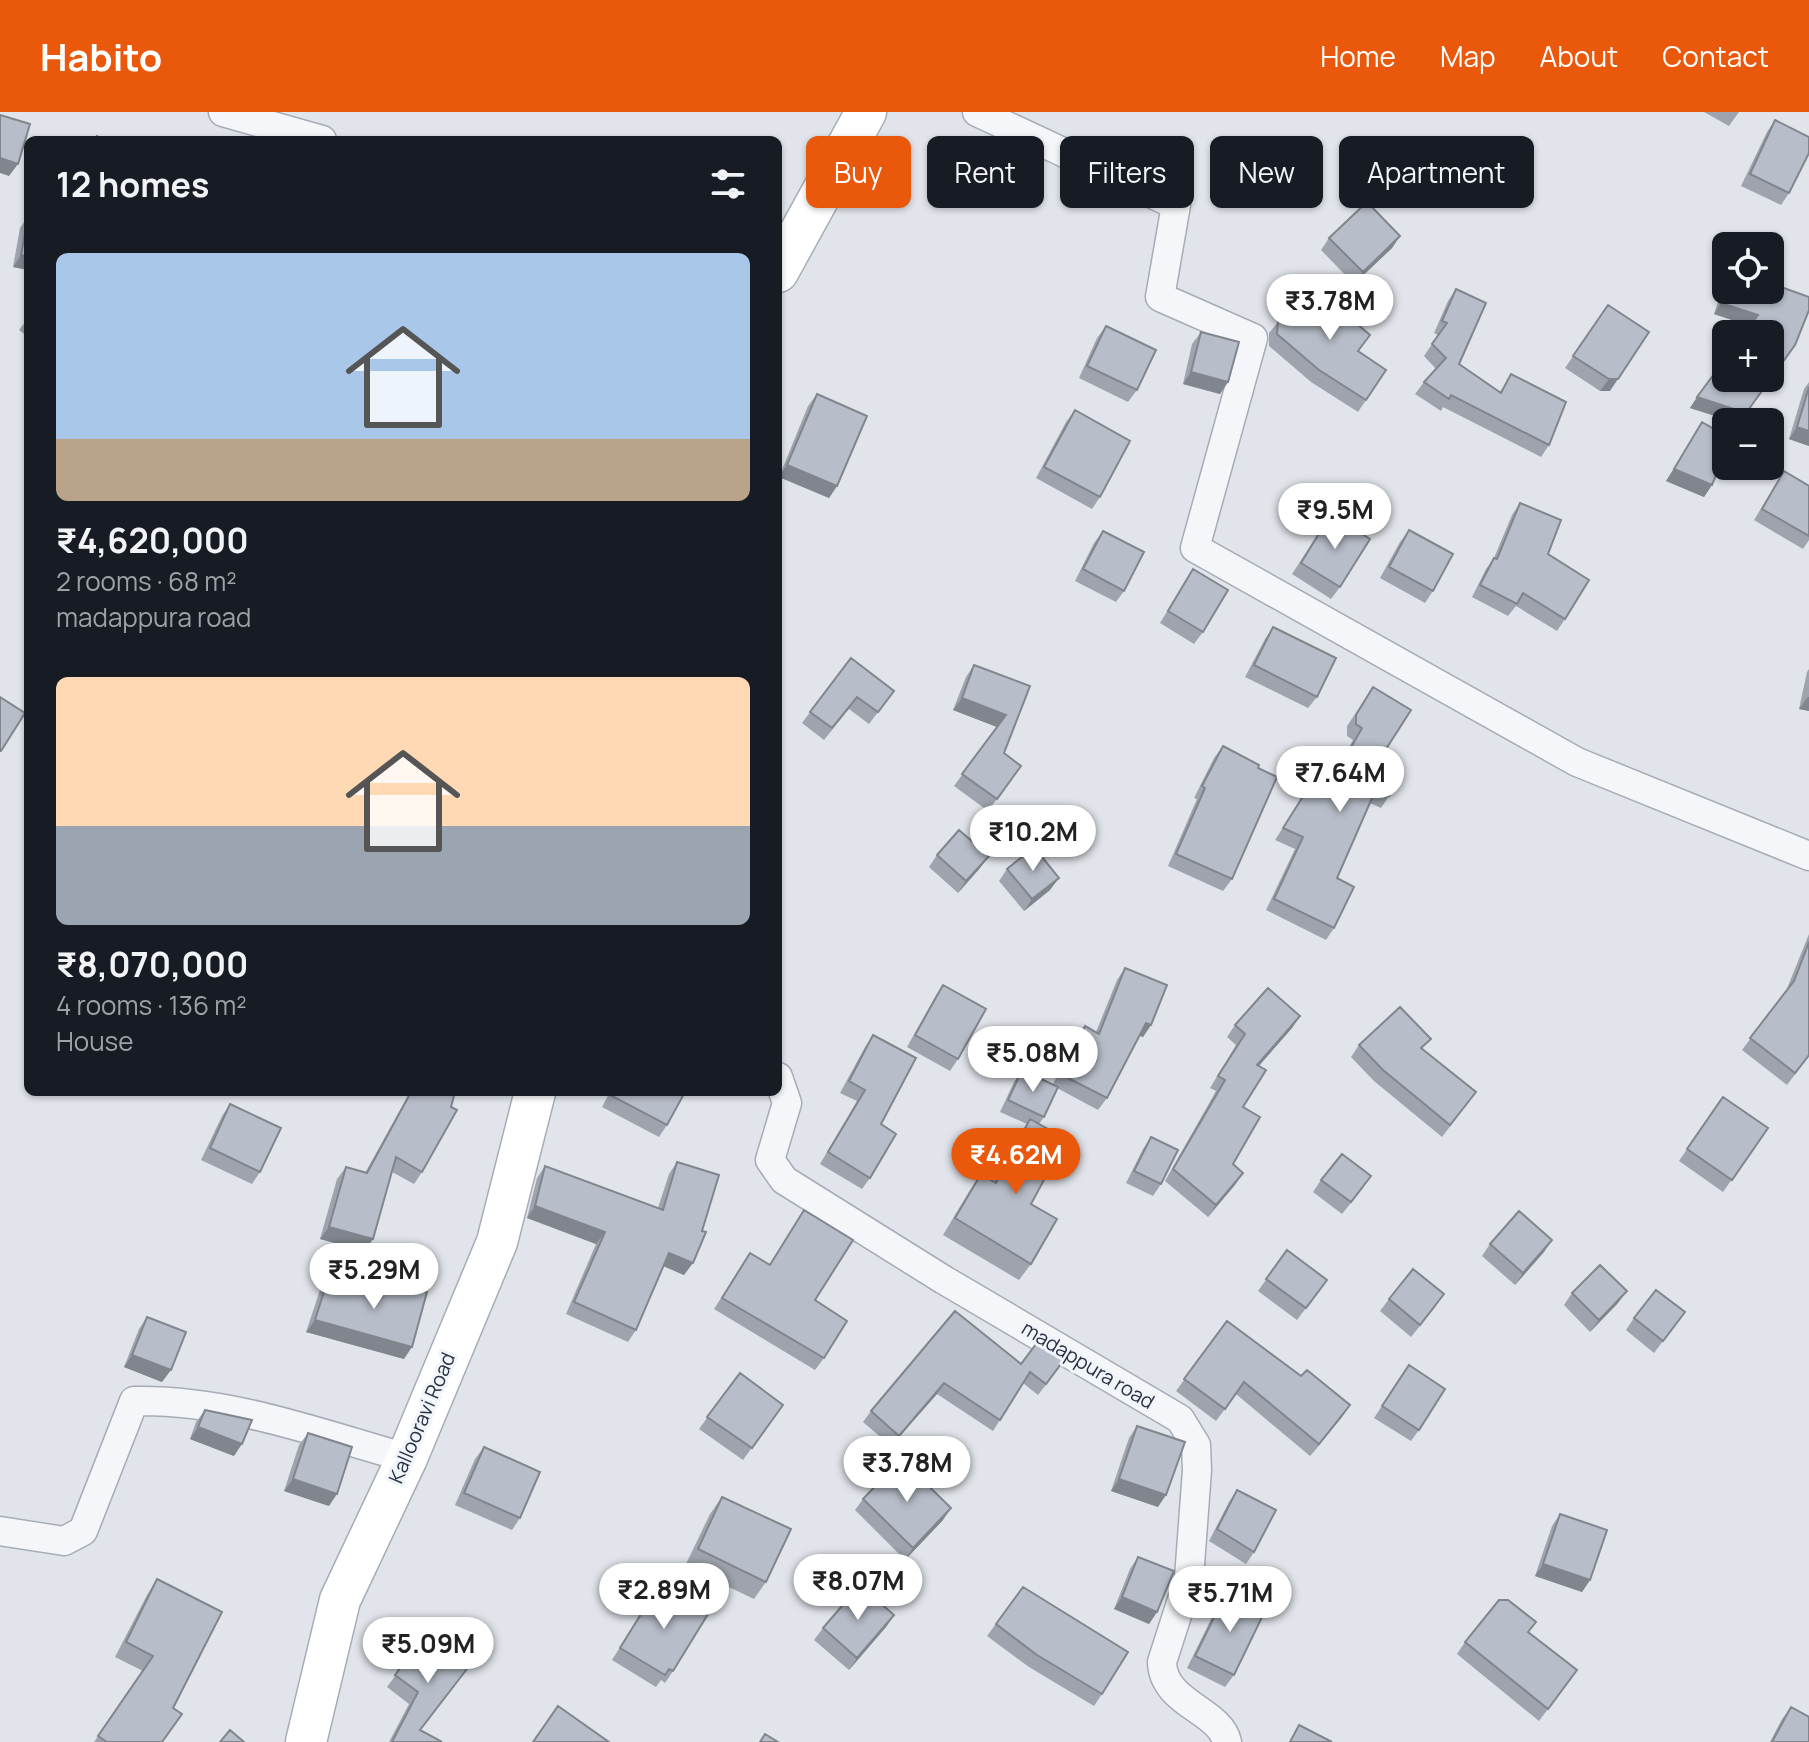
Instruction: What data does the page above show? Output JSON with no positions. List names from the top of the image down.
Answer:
{
  "streets": {
    "main road": ["Kallooravi Road"],
    "street": ["madappura road"]
  },
  "page": {
    "header": "Habito",
    "nav": [
      "Home",
      "Map",
      "About",
      "Contact"
    ],
    "chip": [
      "Buy",
      "Rent",
      "Filters",
      "New",
      "Apartment"
    ],
    "heading": "12 homes",
    "map_buttons": ["+", "−"],
    "list": [
      {
        "name": "₹4,620,000",
        "note": "2 rooms · 68 m² · madappura road"
      },
      {
        "name": "₹8,070,000",
        "note": "4 rooms · 136 m² · House"
      }
    ],
    "price": [
      "₹3.78M",
      "₹9.5M",
      "₹7.64M",
      "₹10.2M",
      "₹5.08M",
      "₹4.62M",
      "₹5.29M",
      "₹3.78M",
      "₹8.07M",
      "₹2.89M",
      "₹5.71M",
      "₹5.09M"
    ]
  }
}
